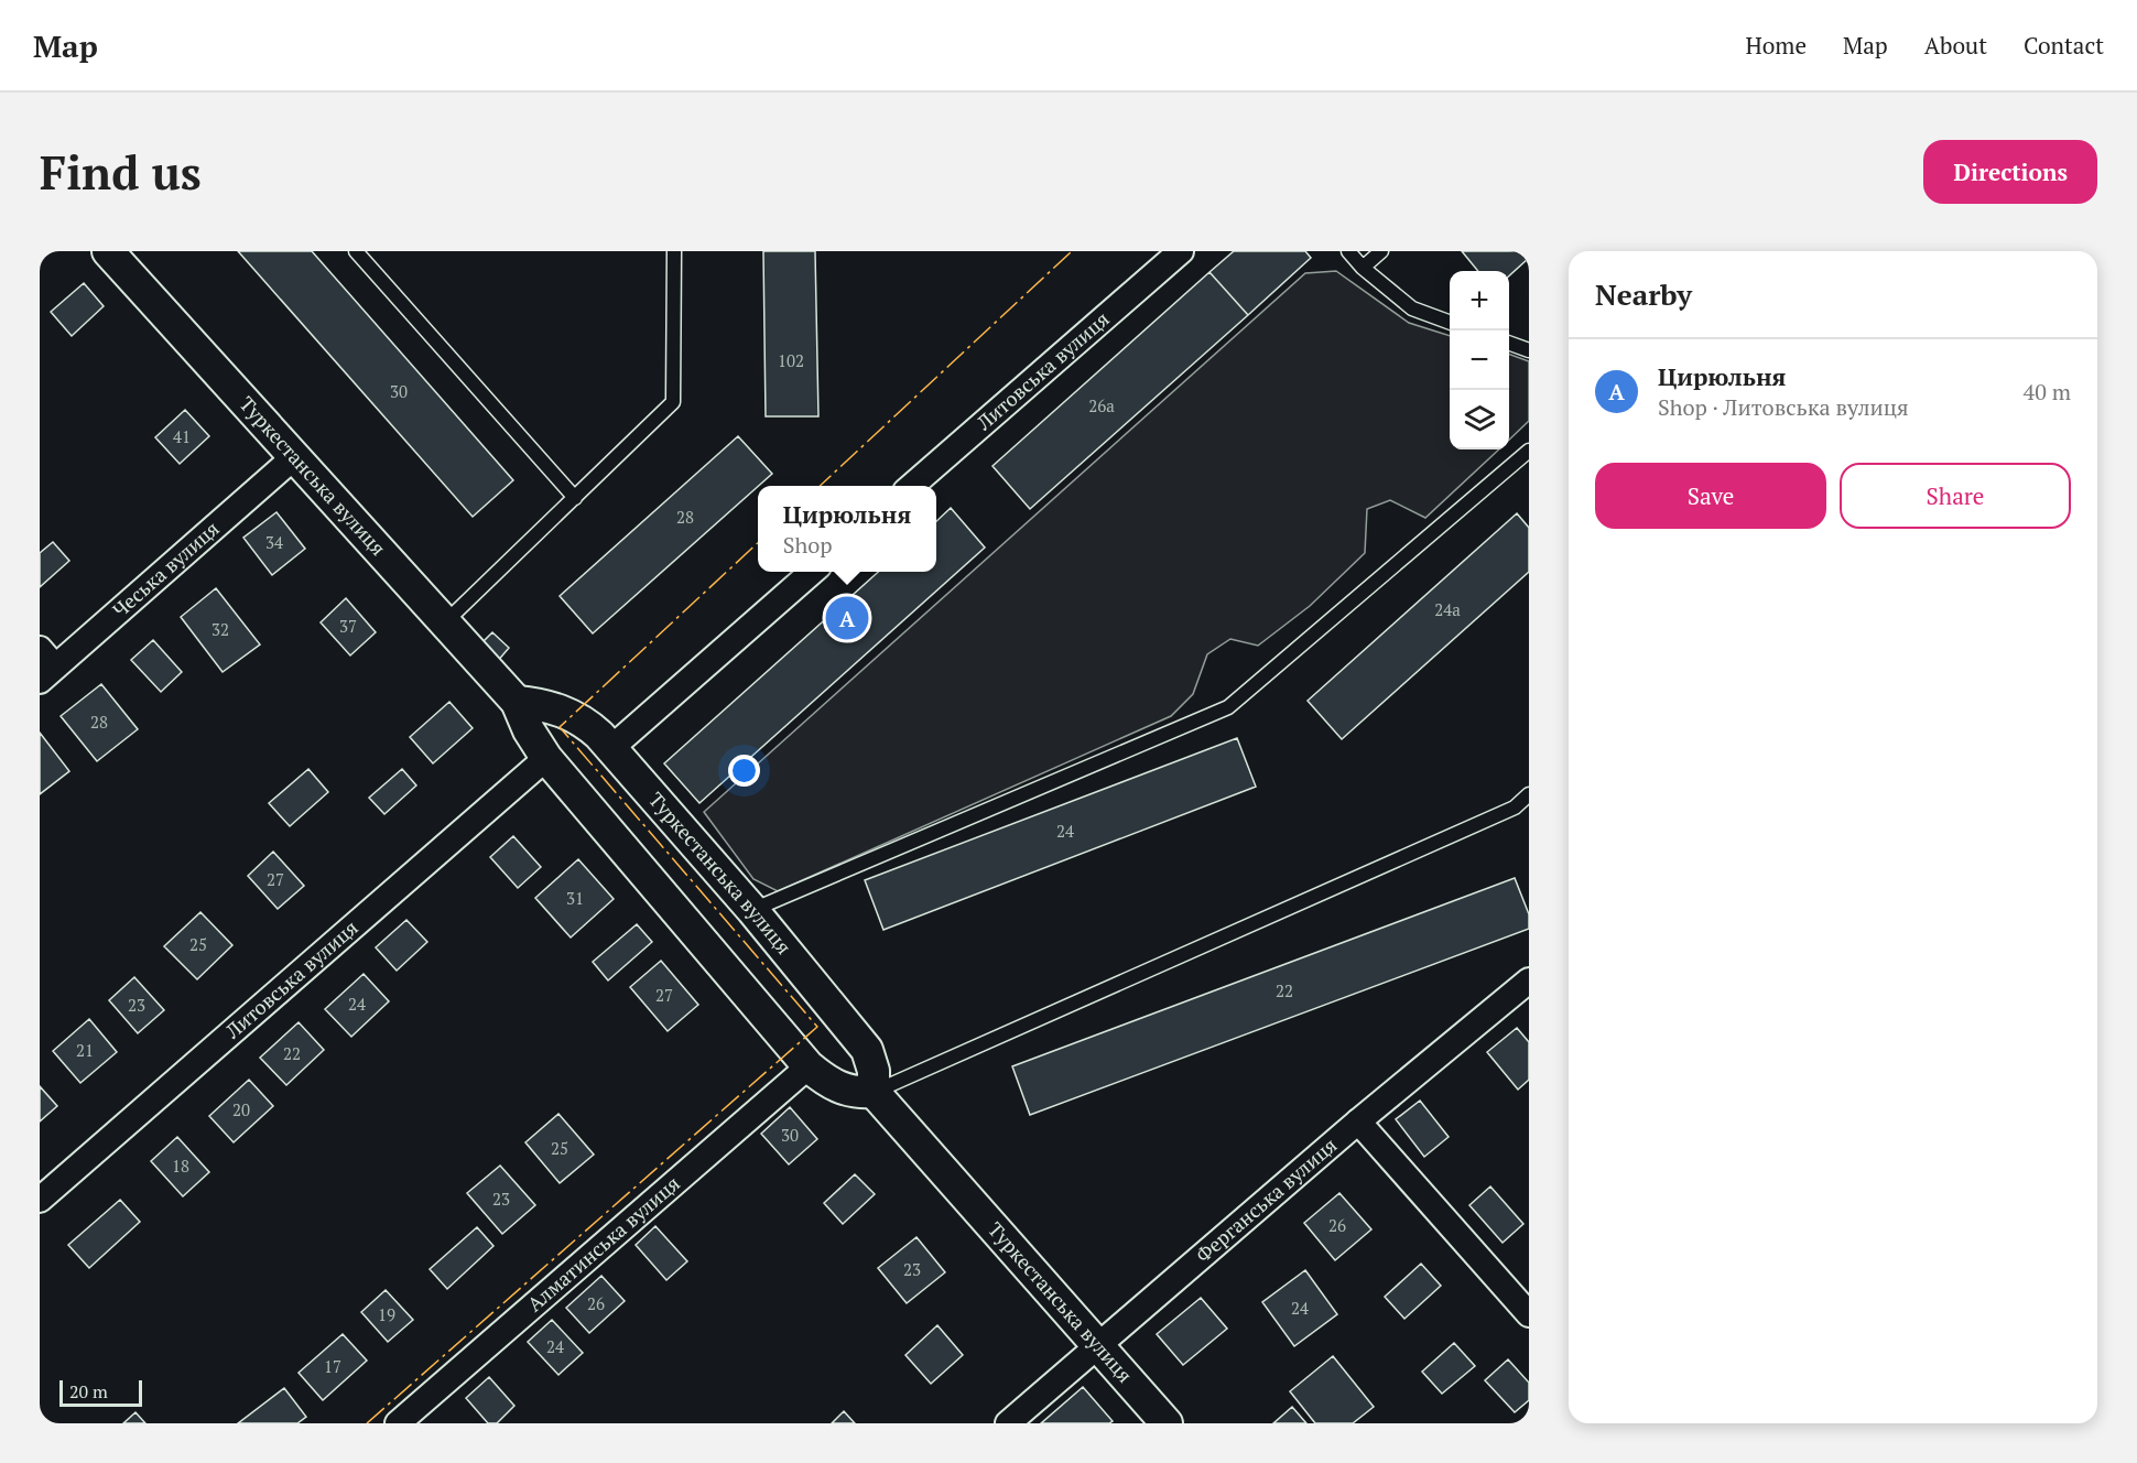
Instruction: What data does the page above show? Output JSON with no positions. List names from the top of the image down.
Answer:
{
  "streets": {
    "street": [
      "Литовська вулиця",
      "Туркестанська вулиця",
      "Чеська вулиця",
      "Ферганська вулиця",
      "Алматинська вулиця"
    ]
  },
  "crossings": [
    ["Литовська вулиця", "Туркестанська вулиця"],
    ["Туркестанська вулиця", "Чеська вулиця"],
    ["Туркестанська вулиця", "Ферганська вулиця"],
    ["Туркестанська вулиця", "Алматинська вулиця"]
  ],
  "house_numbers": [
    "102",
    "30",
    "26а",
    "41",
    "28",
    "34",
    "24а",
    "37",
    "32",
    "28",
    "24",
    "27",
    "31",
    "25",
    "22",
    "27",
    "24",
    "23",
    "21",
    "22",
    "20",
    "30",
    "25",
    "18",
    "23",
    "26",
    "23",
    "26",
    "24",
    "19",
    "24",
    "17"
  ],
  "scale_bar": "20 m",
  "page": {
    "header": "Map",
    "nav": [
      "Home",
      "Map",
      "About",
      "Contact"
    ],
    "buttons": [
      "Directions",
      ["Save", "Share"]
    ],
    "title": "Find us",
    "heading": "Nearby",
    "map_buttons": ["+", "−"],
    "list": [
      {
        "mark": "A",
        "name": "Цирюльня",
        "note": "Shop · Литовська вулиця",
        "value": "40 m"
      }
    ],
    "popup": ["Цирюльня", "Shop"],
    "pins": "A",
    "scale": "20 m"
  }
}
